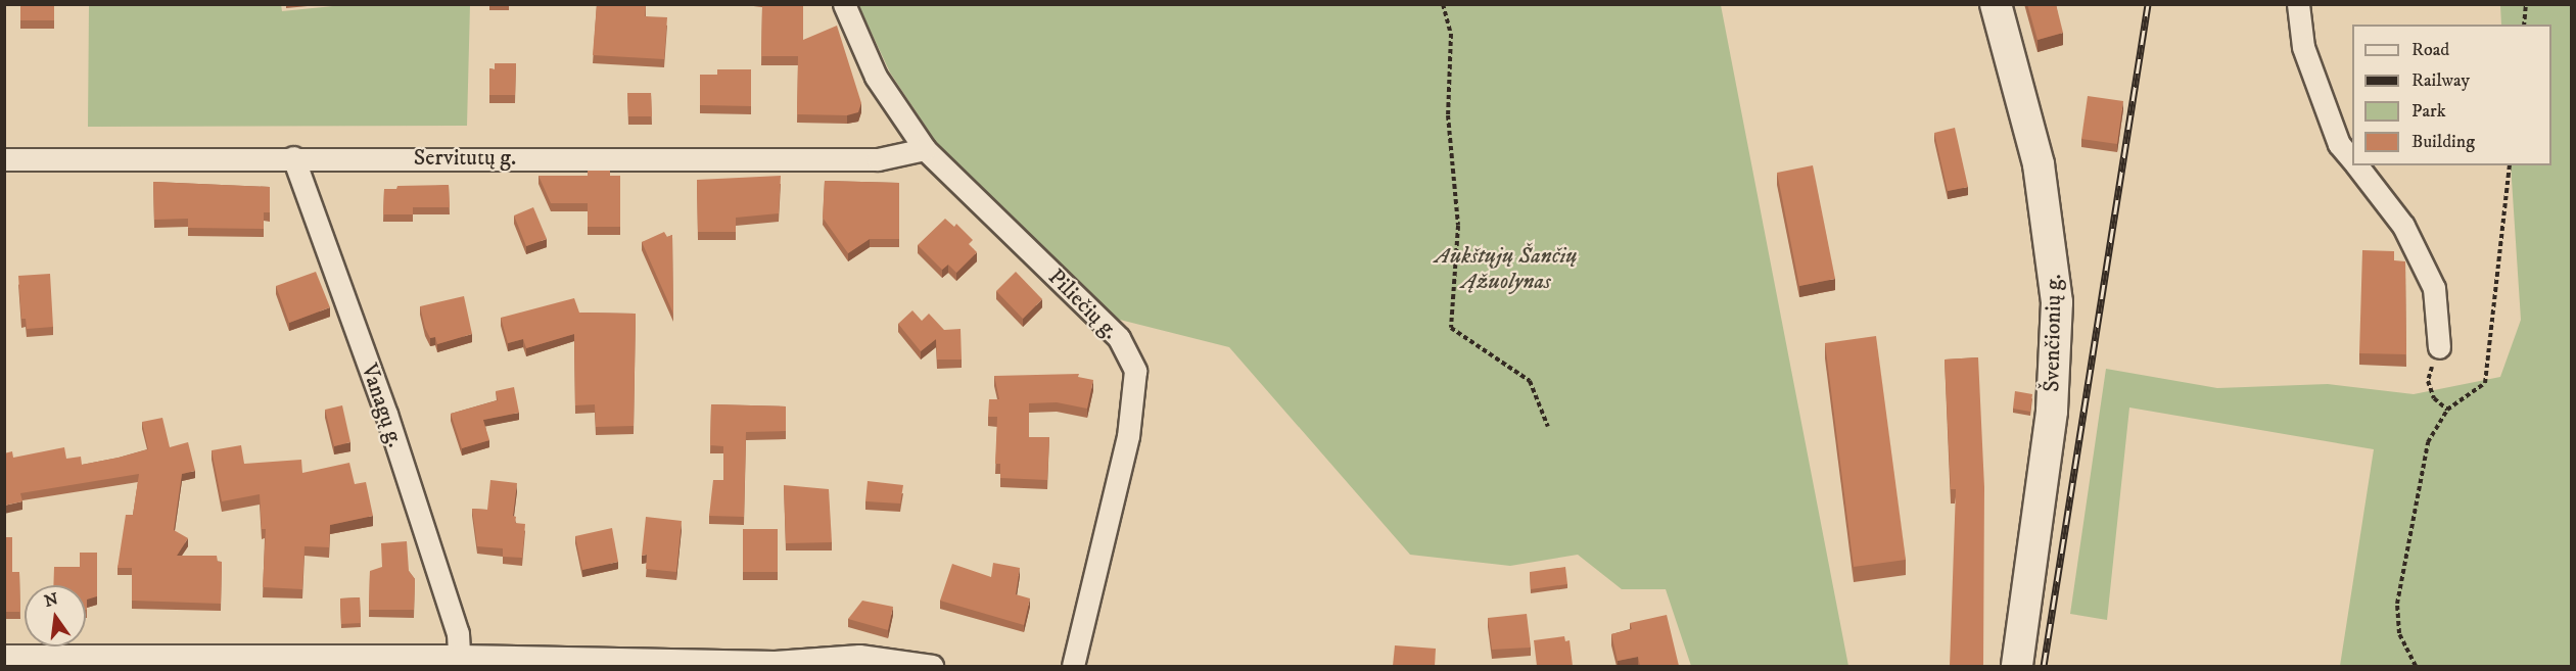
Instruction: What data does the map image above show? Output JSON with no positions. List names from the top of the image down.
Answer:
{
  "streets": {
    "street": [
      "Servitutų g.",
      "Piliečių g.",
      "Švenčionių g.",
      "Vanagų g."
    ]
  },
  "crossings": [
    ["Servitutų g.", "Piliečių g."],
    ["Servitutų g.", "Vanagų g."]
  ],
  "parks": ["Aukštųjų Šančių Ąžuolynas"],
  "legend": [
    "Road",
    "Railway",
    "Park",
    "Building"
  ],
  "north": "top"
}
